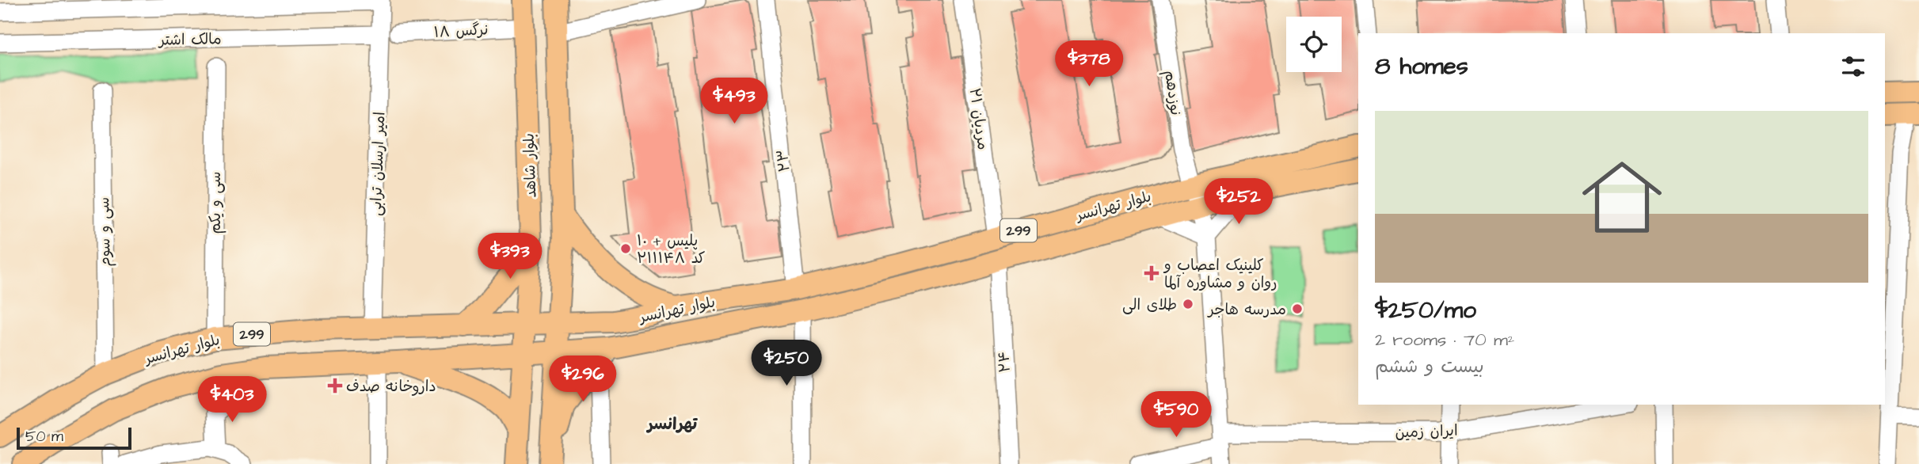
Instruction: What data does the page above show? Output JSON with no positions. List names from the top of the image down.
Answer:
{
  "streets": {
    "main road": ["بلوار شاهد", "بلوار تهرانسر", "299"],
    "street": [
      "نرگس ۱۸",
      "مالک اشتر",
      "نوزدهم",
      "۲۱ مردیان",
      "۲۳",
      "امیر ارسلان ترابی",
      "سی و یکم",
      "سی و سوم",
      "۲۴",
      "ایران زمین"
    ]
  },
  "crossings": [
    ["نرگس ۱۸", "مالک اشتر"],
    ["نرگس ۱۸", "امیر ارسلان ترابی"],
    ["نرگس ۱۸", "بلوار شاهد"],
    ["مالک اشتر", "امیر ارسلان ترابی"],
    ["نوزدهم", "بلوار تهرانسر"],
    ["نوزدهم", "ایران زمین"],
    ["۲۱ مردیان", "بلوار تهرانسر"],
    ["۲۳", "بلوار تهرانسر"],
    ["امیر ارسلان ترابی", "بلوار تهرانسر"],
    ["بلوار شاهد", "بلوار تهرانسر"],
    ["سی و یکم", "بلوار تهرانسر"],
    ["بلوار تهرانسر", "سی و سوم"],
    ["بلوار تهرانسر", "۲۴"]
  ],
  "districts": ["تهرانسر"],
  "places": {
    "other": ["پلیس + ۱۰ کد ۲۱۱۱۴۸", "طلای الی", "مدرسه هاجر"],
    "health": ["کلینیک اعصاب و روان و مشاوره آلما", "داروخانه صدف"]
  },
  "scale_bar": "50 m",
  "page": {
    "heading": "8 homes",
    "price": [
      "$378",
      "$493",
      "$252",
      "$393",
      "$250",
      "$296",
      "$403",
      "$590"
    ],
    "list": [
      {
        "name": "$250/mo",
        "note": "2 rooms · 70 m² · بیست و ششم"
      }
    ],
    "scale": "50 m"
  }
}
